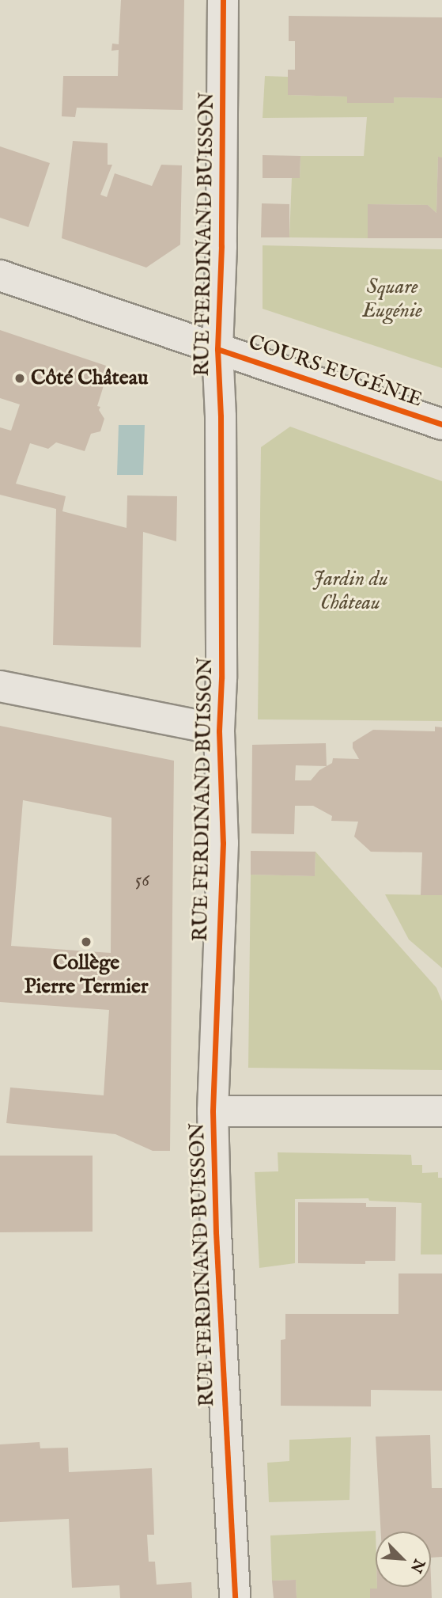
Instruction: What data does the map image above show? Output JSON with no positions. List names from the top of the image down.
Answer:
{
  "streets": {
    "street": ["RUE FERDINAND BUISSON", "COURS EUGÉNIE"]
  },
  "crossings": [
    ["RUE FERDINAND BUISSON", "COURS EUGÉNIE"]
  ],
  "parks": ["Square Eugénie", "Jardin du Château"],
  "places": ["Côté Château", "Collège Pierre Termier"],
  "house_numbers": ["56"],
  "north": "bottom right"
}
